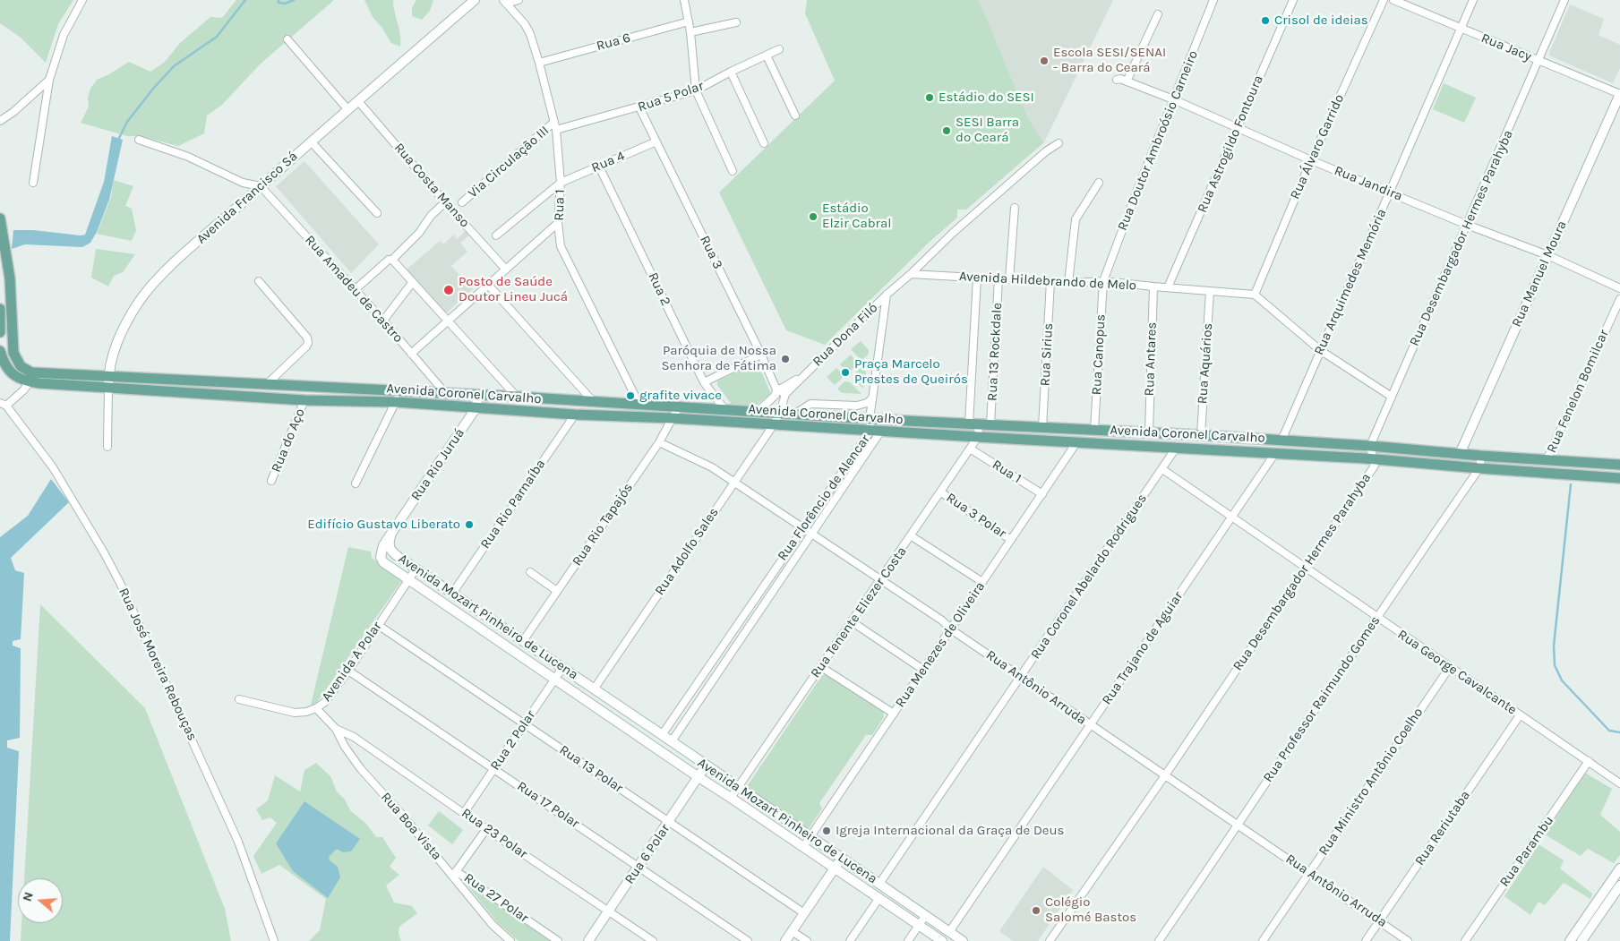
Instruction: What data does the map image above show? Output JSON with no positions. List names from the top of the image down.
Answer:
{
  "streets": {
    "main road": [
      "Avenida Francisco Sá",
      "Rua Manuel Moura",
      "Avenida Coronel Carvalho",
      "Rua Rio Juruá",
      "Avenida Mozart Pinheiro de Lucena",
      "Rua 6 Polar"
    ],
    "street": [
      "Rua 6",
      "Rua Jacy",
      "Rua 5 Polar",
      "Rua Doutor Ambroósio Carneiro",
      "Rua Astrogildo Fontoura",
      "Rua Álvaro Garrido",
      "Via Circulação III",
      "Rua 4",
      "Rua Jandira",
      "Rua Costa Manso",
      "Rua 1",
      "Rua Desembargador Hermes Parahyba",
      "Rua 3",
      "Avenida Hildebrando de Melo",
      "Rua Arquimedes Memória",
      "Rua Amadeu de Castro",
      "Rua 2",
      "Rua Dona Filó",
      "Rua 13 Rockdale",
      "Rua Sirius",
      "Rua Canopus",
      "Rua Antares",
      "Rua Aquários",
      "Rua Fenelon Bomilcar",
      "Rua do Aço",
      "Rua Florêncio de Alencar",
      "Rua Rio Parnaíba",
      "Rua 3 Polar",
      "Rua Rio Tapajós",
      "Rua Adolfo Sales",
      "Rua Coronel Abelardo Rodrigues",
      "Rua Tenente Eliezer Costa",
      "Rua Menezes de Oliveira",
      "Rua Trajano de Aguiar",
      "Avenida A Polar",
      "Rua José Moreira Rebouças",
      "Rua George Cavalcante",
      "Rua Antônio Arruda",
      "Rua Professor Raimundo Gomes",
      "Rua 2 Polar",
      "Rua 13 Polar",
      "Rua Ministro Antônio Coelho",
      "Rua 17 Polar",
      "Rua Boa Vista",
      "Rua Reriutaba",
      "Rua 23 Polar",
      "Rua Parambu",
      "Rua 27 Polar"
    ]
  },
  "crossings": [
    ["Rua 6", "Rua 1"],
    ["Rua Jacy", "Rua Desembargador Hermes Parahyba"],
    ["Rua Jacy", "Rua Manuel Moura"],
    ["Rua Jacy", "Rua Arquimedes Memória"],
    ["Rua 5 Polar", "Rua 1"],
    ["Rua 5 Polar", "Rua 3"],
    ["Rua Doutor Ambroósio Carneiro", "Rua Jandira"],
    ["Rua Doutor Ambroósio Carneiro", "Avenida Hildebrando de Melo"],
    ["Rua Doutor Ambroósio Carneiro", "Rua Canopus"],
    ["Rua Astrogildo Fontoura", "Rua Jandira"],
    ["Rua Astrogildo Fontoura", "Avenida Hildebrando de Melo"],
    ["Rua Álvaro Garrido", "Rua Jandira"],
    ["Rua Álvaro Garrido", "Avenida Hildebrando de Melo"],
    ["Via Circulação III", "Rua 1"],
    ["Rua 4", "Rua 1"],
    ["Rua 4", "Rua 3"],
    ["Rua 4", "Rua 2"],
    ["Rua Jandira", "Rua Desembargador Hermes Parahyba"],
    ["Rua Jandira", "Rua Manuel Moura"],
    ["Rua Jandira", "Rua Arquimedes Memória"],
    ["Rua Costa Manso", "Avenida Francisco Sá"],
    ["Avenida Francisco Sá", "Rua Amadeu de Castro"],
    ["Avenida Francisco Sá", "Avenida Coronel Carvalho"],
    ["Rua 1", "Avenida Coronel Carvalho"],
    ["Rua 1", "Rua Tenente Eliezer Costa"],
    ["Rua 1", "Rua Menezes de Oliveira"],
    ["Rua Desembargador Hermes Parahyba", "Avenida Coronel Carvalho"],
    ["Rua Desembargador Hermes Parahyba", "Rua George Cavalcante"],
    ["Rua Desembargador Hermes Parahyba", "Rua Antônio Arruda"],
    ["Rua 3", "Rua Dona Filó"],
    ["Rua Manuel Moura", "Avenida Coronel Carvalho"],
    ["Avenida Hildebrando de Melo", "Rua 13 Rockdale"],
    ["Avenida Hildebrando de Melo", "Rua Sirius"],
    ["Avenida Hildebrando de Melo", "Rua Canopus"],
    ["Avenida Hildebrando de Melo", "Rua Antares"],
    ["Avenida Hildebrando de Melo", "Rua Aquários"],
    ["Rua Arquimedes Memória", "Avenida Coronel Carvalho"],
    ["Rua Amadeu de Castro", "Avenida Coronel Carvalho"],
    ["Rua 2", "Avenida Coronel Carvalho"],
    ["Rua Dona Filó", "Avenida Coronel Carvalho"],
    ["Rua Dona Filó", "Rua Florêncio de Alencar"],
    ["Rua Dona Filó", "Rua Adolfo Sales"],
    ["Rua 13 Rockdale", "Avenida Coronel Carvalho"],
    ["Rua Sirius", "Avenida Coronel Carvalho"],
    ["Rua Canopus", "Avenida Coronel Carvalho"],
    ["Rua Antares", "Avenida Coronel Carvalho"],
    ["Rua Aquários", "Avenida Coronel Carvalho"],
    ["Rua Fenelon Bomilcar", "Avenida Coronel Carvalho"],
    ["Avenida Coronel Carvalho", "Rua do Aço"],
    ["Avenida Coronel Carvalho", "Rua Rio Juruá"],
    ["Avenida Coronel Carvalho", "Rua Florêncio de Alencar"],
    ["Avenida Coronel Carvalho", "Rua Rio Parnaíba"],
    ["Avenida Coronel Carvalho", "Rua Rio Tapajós"],
    ["Avenida Coronel Carvalho", "Rua Adolfo Sales"],
    ["Avenida Coronel Carvalho", "Rua Coronel Abelardo Rodrigues"],
    ["Avenida Coronel Carvalho", "Rua Tenente Eliezer Costa"],
    ["Avenida Coronel Carvalho", "Rua Menezes de Oliveira"],
    ["Avenida Coronel Carvalho", "Rua Trajano de Aguiar"],
    ["Avenida Coronel Carvalho", "Rua José Moreira Rebouças"],
    ["Avenida Coronel Carvalho", "Rua Professor Raimundo Gomes"],
    ["Rua Rio Juruá", "Avenida Mozart Pinheiro de Lucena"],
    ["Rua Florêncio de Alencar", "Avenida Mozart Pinheiro de Lucena"],
    ["Rua Florêncio de Alencar", "Rua Antônio Arruda"],
    ["Rua Rio Parnaíba", "Avenida Mozart Pinheiro de Lucena"],
    ["Rua 3 Polar", "Rua Tenente Eliezer Costa"],
    ["Rua 3 Polar", "Rua Menezes de Oliveira"],
    ["Rua Rio Tapajós", "Avenida Mozart Pinheiro de Lucena"],
    ["Rua Rio Tapajós", "Rua Antônio Arruda"],
    ["Rua Adolfo Sales", "Avenida Mozart Pinheiro de Lucena"],
    ["Rua Adolfo Sales", "Rua Antônio Arruda"],
    ["Rua Coronel Abelardo Rodrigues", "Avenida Mozart Pinheiro de Lucena"],
    ["Rua Coronel Abelardo Rodrigues", "Rua George Cavalcante"],
    ["Rua Coronel Abelardo Rodrigues", "Rua Antônio Arruda"],
    ["Rua Tenente Eliezer Costa", "Avenida Mozart Pinheiro de Lucena"],
    ["Rua Tenente Eliezer Costa", "Rua Antônio Arruda"],
    ["Avenida Mozart Pinheiro de Lucena", "Rua Menezes de Oliveira"],
    ["Avenida Mozart Pinheiro de Lucena", "Rua Trajano de Aguiar"],
    ["Avenida Mozart Pinheiro de Lucena", "Avenida A Polar"],
    ["Avenida Mozart Pinheiro de Lucena", "Rua 2 Polar"],
    ["Avenida Mozart Pinheiro de Lucena", "Rua 6 Polar"],
    ["Rua Menezes de Oliveira", "Rua Antônio Arruda"],
    ["Rua Trajano de Aguiar", "Rua George Cavalcante"],
    ["Rua Trajano de Aguiar", "Rua Antônio Arruda"],
    ["Avenida A Polar", "Rua 13 Polar"],
    ["Avenida A Polar", "Rua 17 Polar"],
    ["Avenida A Polar", "Rua Boa Vista"],
    ["Rua George Cavalcante", "Rua Professor Raimundo Gomes"],
    ["Rua George Cavalcante", "Rua Ministro Antônio Coelho"],
    ["Rua George Cavalcante", "Rua Reriutaba"],
    ["Rua George Cavalcante", "Rua Parambu"],
    ["Rua Antônio Arruda", "Rua Professor Raimundo Gomes"],
    ["Rua Antônio Arruda", "Rua Ministro Antônio Coelho"],
    ["Rua Antônio Arruda", "Rua Reriutaba"],
    ["Rua 2 Polar", "Rua 13 Polar"],
    ["Rua 2 Polar", "Rua 17 Polar"],
    ["Rua 2 Polar", "Rua 23 Polar"],
    ["Rua 13 Polar", "Rua 6 Polar"],
    ["Rua 17 Polar", "Rua 6 Polar"],
    ["Rua Boa Vista", "Rua 23 Polar"],
    ["Rua Boa Vista", "Rua 27 Polar"],
    ["Rua 23 Polar", "Rua 6 Polar"]
  ],
  "places": [
    "Crisol de ideias",
    "Escola SESI/SENAI - Barra do Ceará",
    "Estádio do SESI",
    "SESI Barra do Ceará",
    "Estádio Elzir Cabral",
    "Posto de Saúde Doutor Lineu Jucá",
    "Paróquia de Nossa Senhora de Fátima",
    "Praça Marcelo Prestes de Queirós",
    "grafite vivace",
    "Edifício Gustavo Liberato",
    "Igreja Internacional da Graça de Deus",
    "Colégio Salomé Bastos"
  ],
  "north": "left"
}
